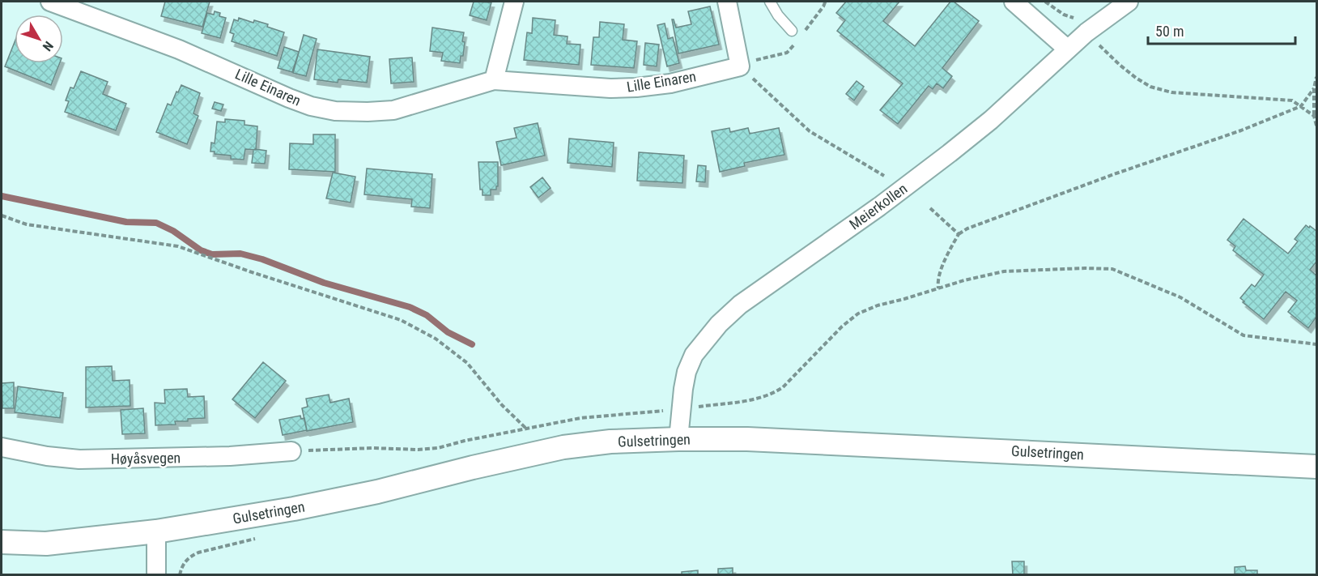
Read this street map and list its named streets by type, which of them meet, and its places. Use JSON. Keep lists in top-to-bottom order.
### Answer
{
  "streets": {
    "street": [
      "Lille Einaren",
      "Meierkollen",
      "Gulsetringen",
      "Høyåsvegen"
    ]
  },
  "crossings": [
    ["Meierkollen", "Gulsetringen"]
  ],
  "scale_bar": "50 m",
  "north": "bottom right"
}
